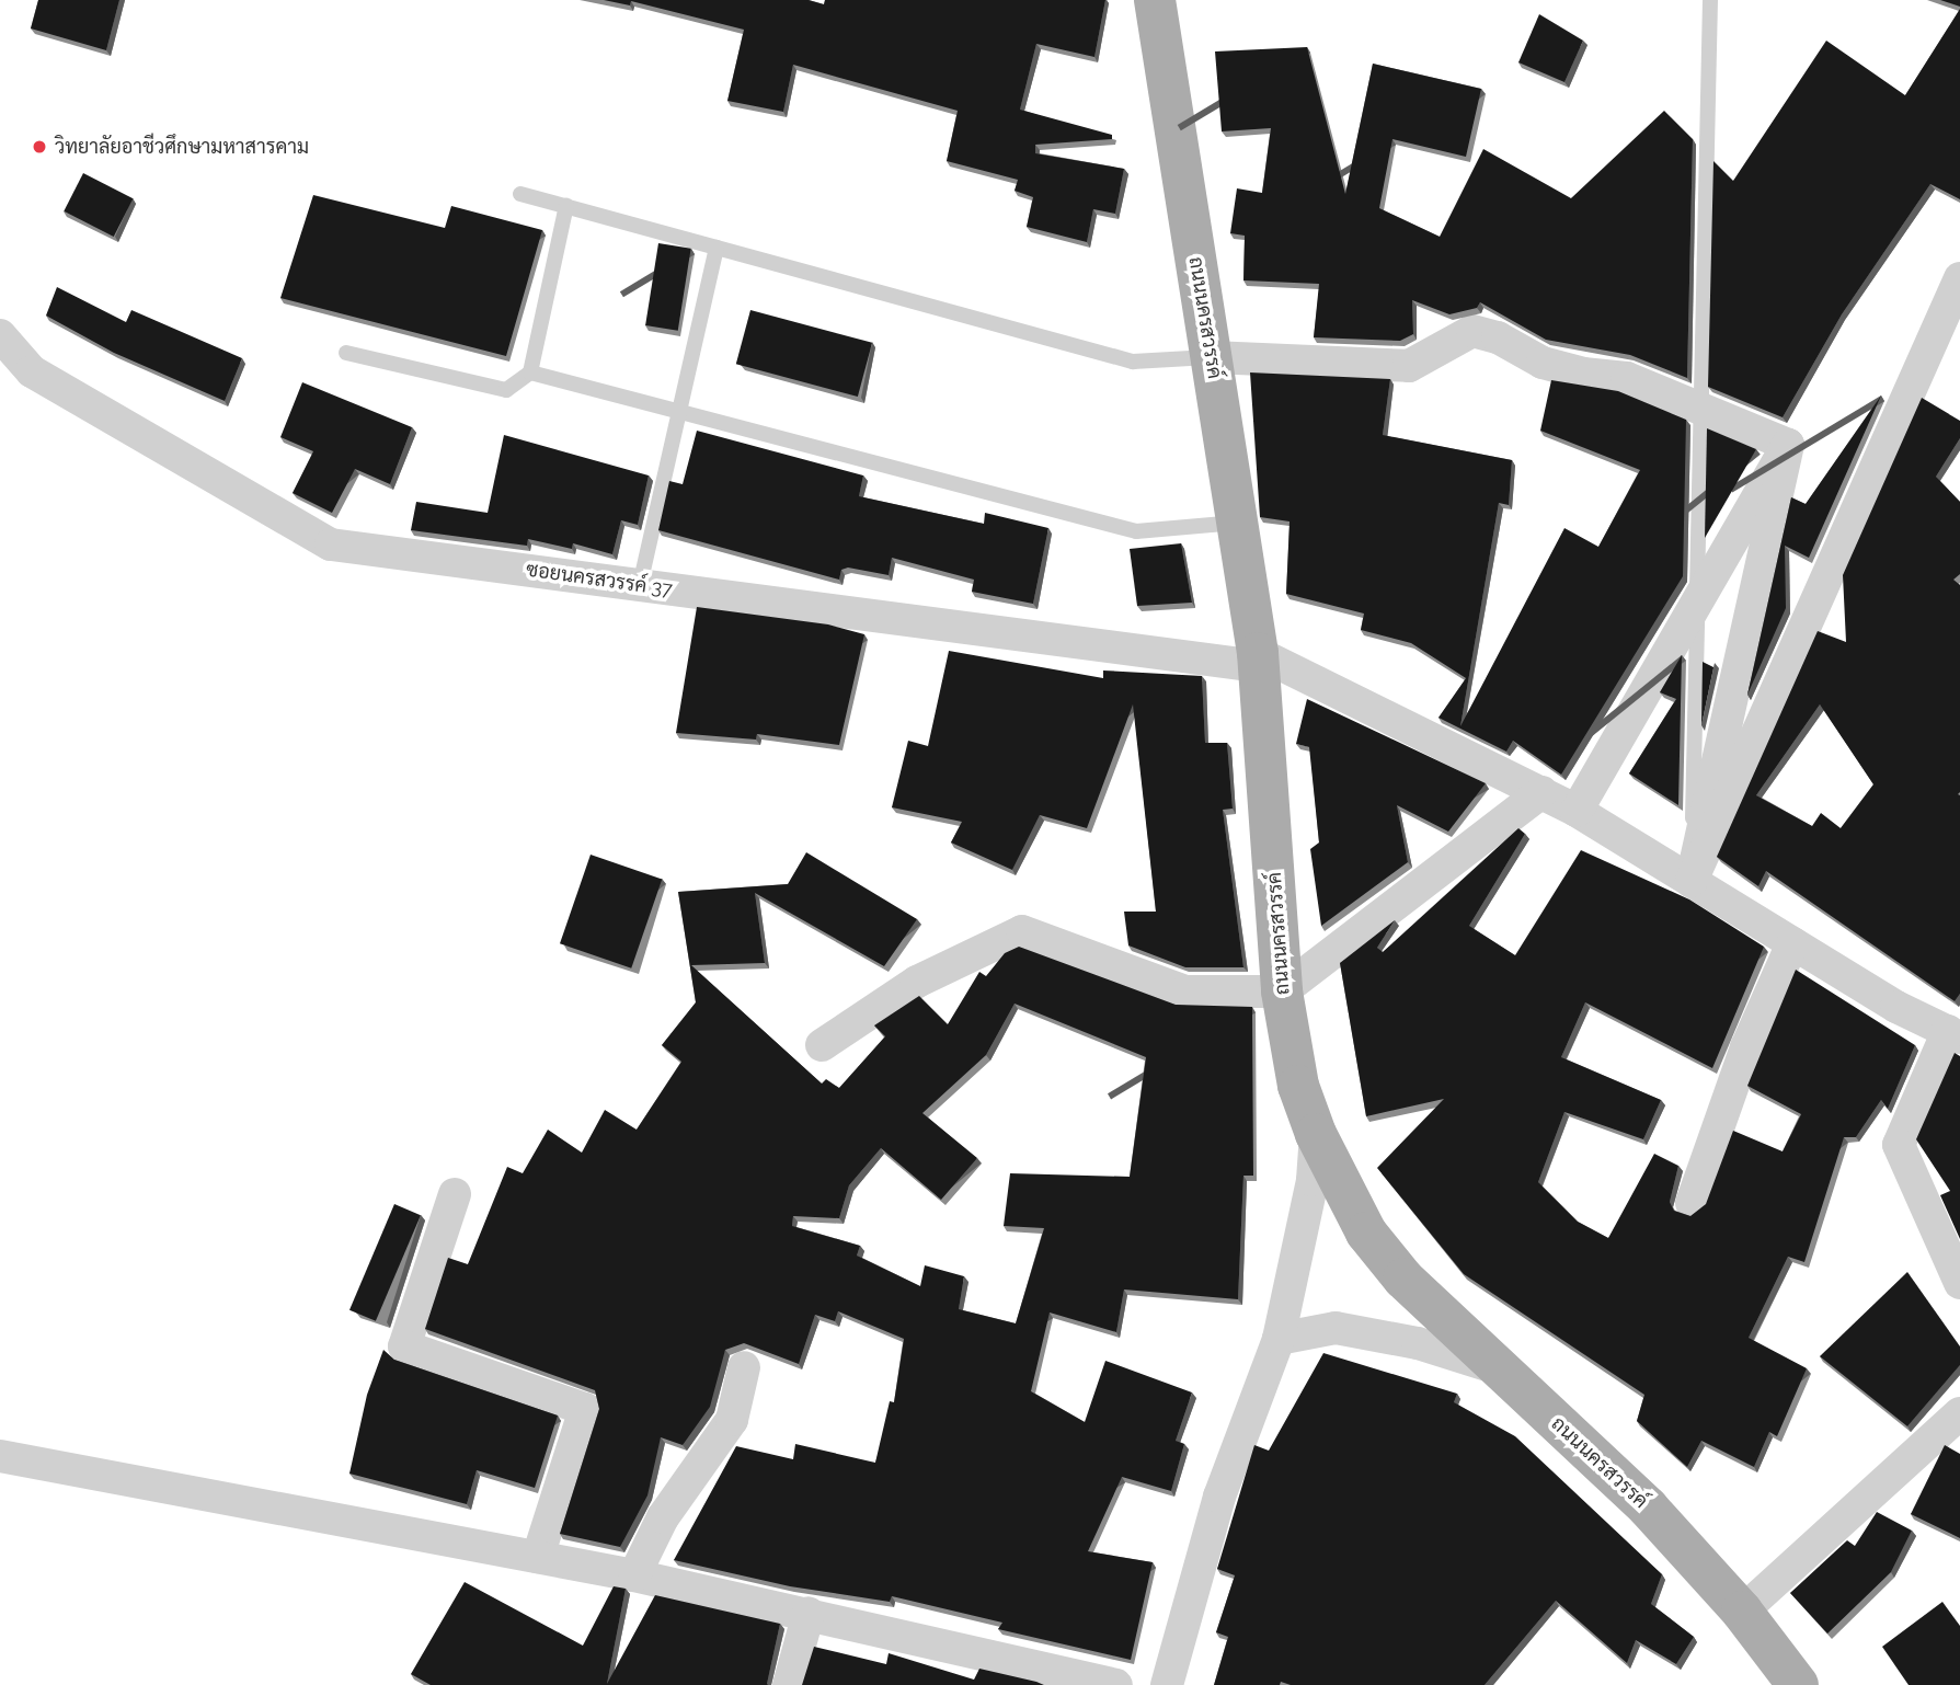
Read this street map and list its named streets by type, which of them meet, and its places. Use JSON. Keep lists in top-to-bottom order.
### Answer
{
  "streets": {
    "main road": ["ถนนนครสวรรค์"],
    "street": ["ซอยนครสวรรค์ 37"]
  },
  "crossings": [
    ["ถนนนครสวรรค์", "ซอยนครสวรรค์ 37"]
  ],
  "places": ["วิทยาลัยอาชีวศึกษามหาสารคาม"]
}
